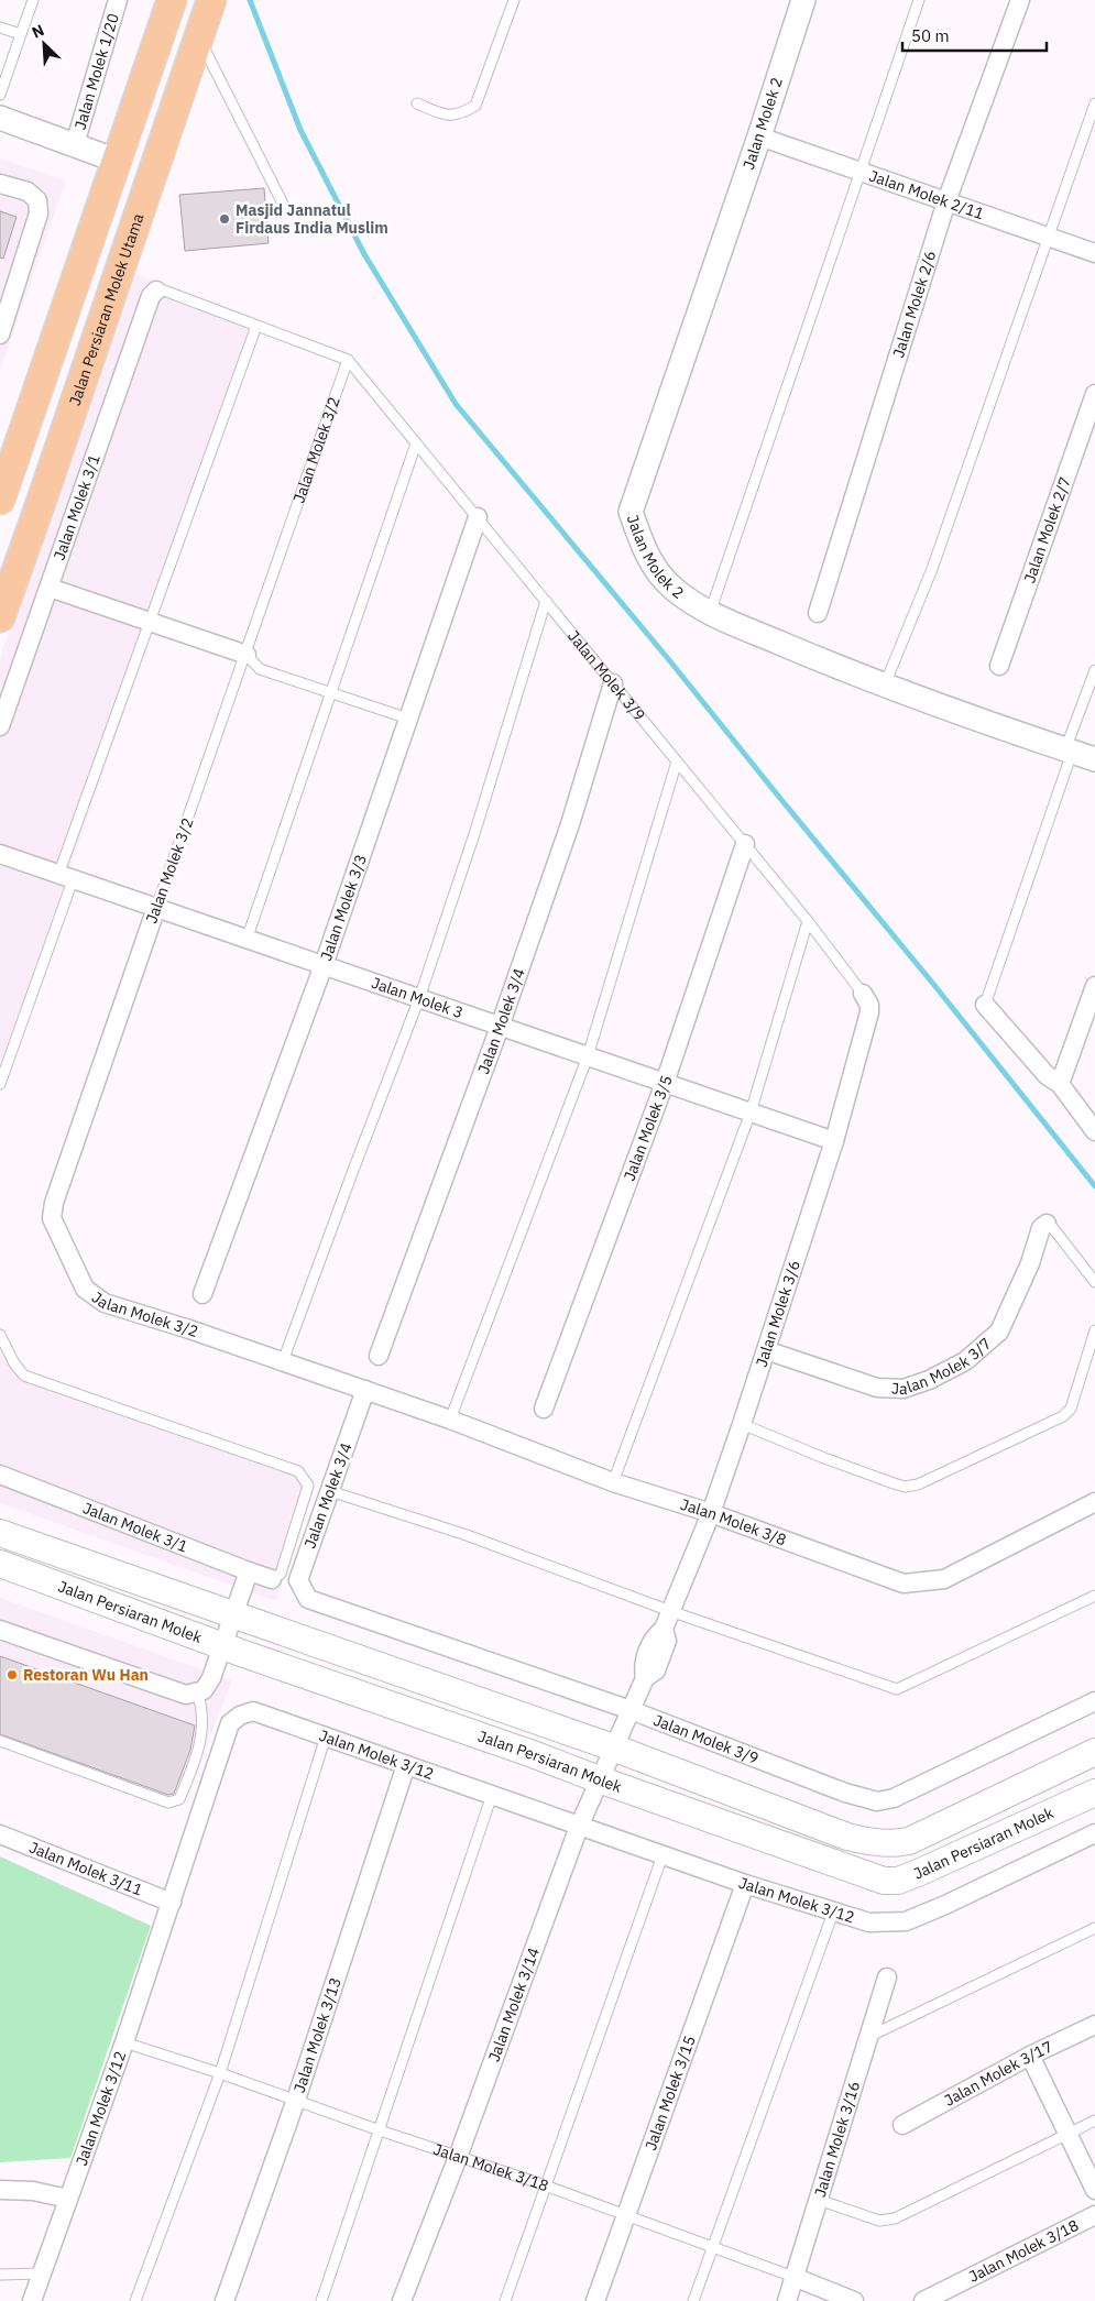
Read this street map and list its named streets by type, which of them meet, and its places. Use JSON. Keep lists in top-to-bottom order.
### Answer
{
  "streets": {
    "main road": ["Jalan Persiaran Molek Utama", "Jalan Persiaran Molek"],
    "street": [
      "Jalan Molek 1/20",
      "Jalan Molek 2",
      "Jalan Molek 2/11",
      "Jalan Molek 2/6",
      "Jalan Molek 3/2",
      "Jalan Molek 3/1",
      "Jalan Molek 2/7",
      "Jalan Molek 3/9",
      "Jalan Molek 3/3",
      "Jalan Molek 3",
      "Jalan Molek 3/4",
      "Jalan Molek 3/5",
      "Jalan Molek 3/6",
      "Jalan Molek 3/7",
      "Jalan Molek 3/8",
      "Jalan Molek 3/12",
      "Jalan Molek 3/11",
      "Jalan Molek 3/14",
      "Jalan Molek 3/13",
      "Jalan Molek 3/17",
      "Jalan Molek 3/15",
      "Jalan Molek 3/16",
      "Jalan Molek 3/18"
    ]
  },
  "crossings": [
    ["Jalan Molek 2", "Jalan Molek 2/11"],
    ["Jalan Molek 2/11", "Jalan Molek 2/6"],
    ["Jalan Molek 3/2", "Jalan Molek 3/9"],
    ["Jalan Molek 3/2", "Jalan Molek 3"],
    ["Jalan Molek 3/2", "Jalan Molek 3/4"],
    ["Jalan Molek 3/2", "Jalan Molek 3/8"],
    ["Jalan Molek 3/9", "Jalan Molek 3/3"],
    ["Jalan Molek 3/9", "Jalan Molek 3/4"],
    ["Jalan Molek 3/9", "Jalan Molek 3/5"],
    ["Jalan Molek 3/9", "Jalan Molek 3/6"],
    ["Jalan Molek 3/9", "Jalan Molek 3/14"],
    ["Jalan Molek 3/3", "Jalan Molek 3"],
    ["Jalan Molek 3", "Jalan Molek 3/4"],
    ["Jalan Molek 3", "Jalan Molek 3/5"],
    ["Jalan Molek 3", "Jalan Molek 3/6"],
    ["Jalan Molek 3/4", "Jalan Molek 3/8"],
    ["Jalan Molek 3/6", "Jalan Molek 3/7"],
    ["Jalan Molek 3/6", "Jalan Molek 3/8"],
    ["Jalan Molek 3/6", "Jalan Molek 3/14"],
    ["Jalan Persiaran Molek", "Jalan Molek 3/14"],
    ["Jalan Molek 3/12", "Jalan Molek 3/11"],
    ["Jalan Molek 3/12", "Jalan Molek 3/14"],
    ["Jalan Molek 3/12", "Jalan Molek 3/13"],
    ["Jalan Molek 3/12", "Jalan Molek 3/15"],
    ["Jalan Molek 3/12", "Jalan Molek 3/18"],
    ["Jalan Molek 3/14", "Jalan Molek 3/18"],
    ["Jalan Molek 3/13", "Jalan Molek 3/18"],
    ["Jalan Molek 3/15", "Jalan Molek 3/18"],
    ["Jalan Molek 3/16", "Jalan Molek 3/18"]
  ],
  "places": ["Masjid Jannatul Firdaus India Muslim", "Restoran Wu Han"],
  "scale_bar": "50 m",
  "north": "top left"
}
